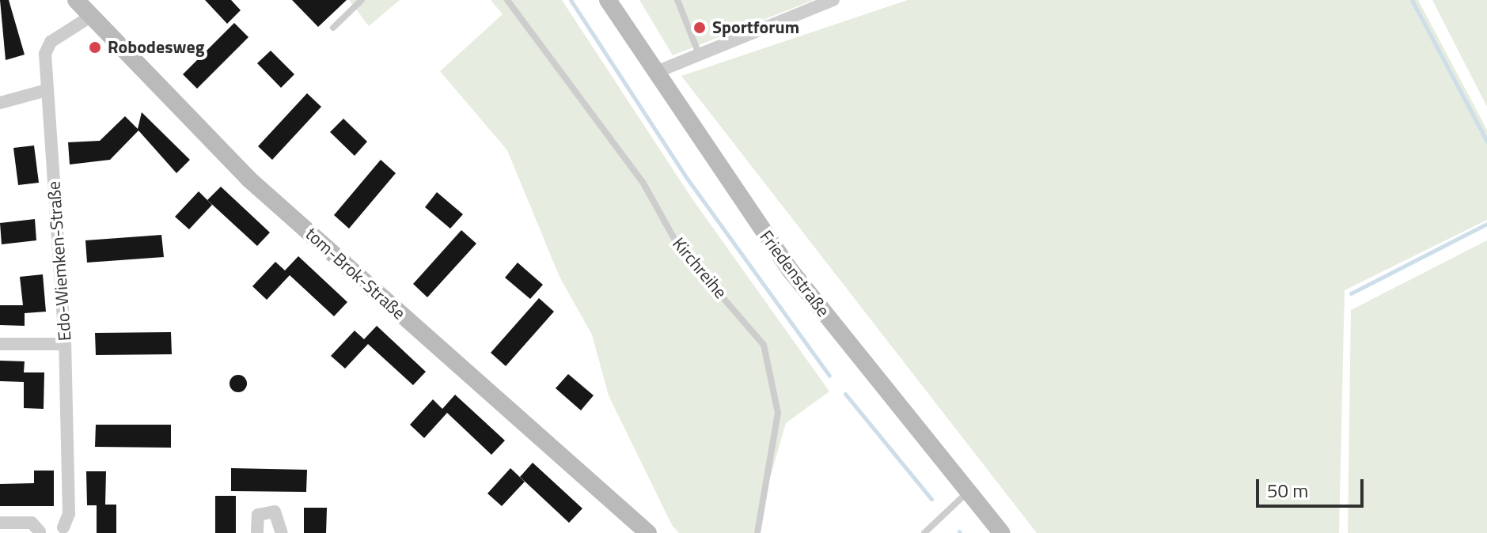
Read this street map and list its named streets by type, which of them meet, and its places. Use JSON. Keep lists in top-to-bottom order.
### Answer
{
  "streets": {
    "street": ["Edo-Wiemken-Straße", "tom-Brok-Straße", "Friedenstraße"],
    "lane": ["Kirchreihe"]
  },
  "crossings": [
    ["Edo-Wiemken-Straße", "tom-Brok-Straße"]
  ],
  "places": ["Sportforum", "Robodesweg"],
  "scale_bar": "50 m"
}
